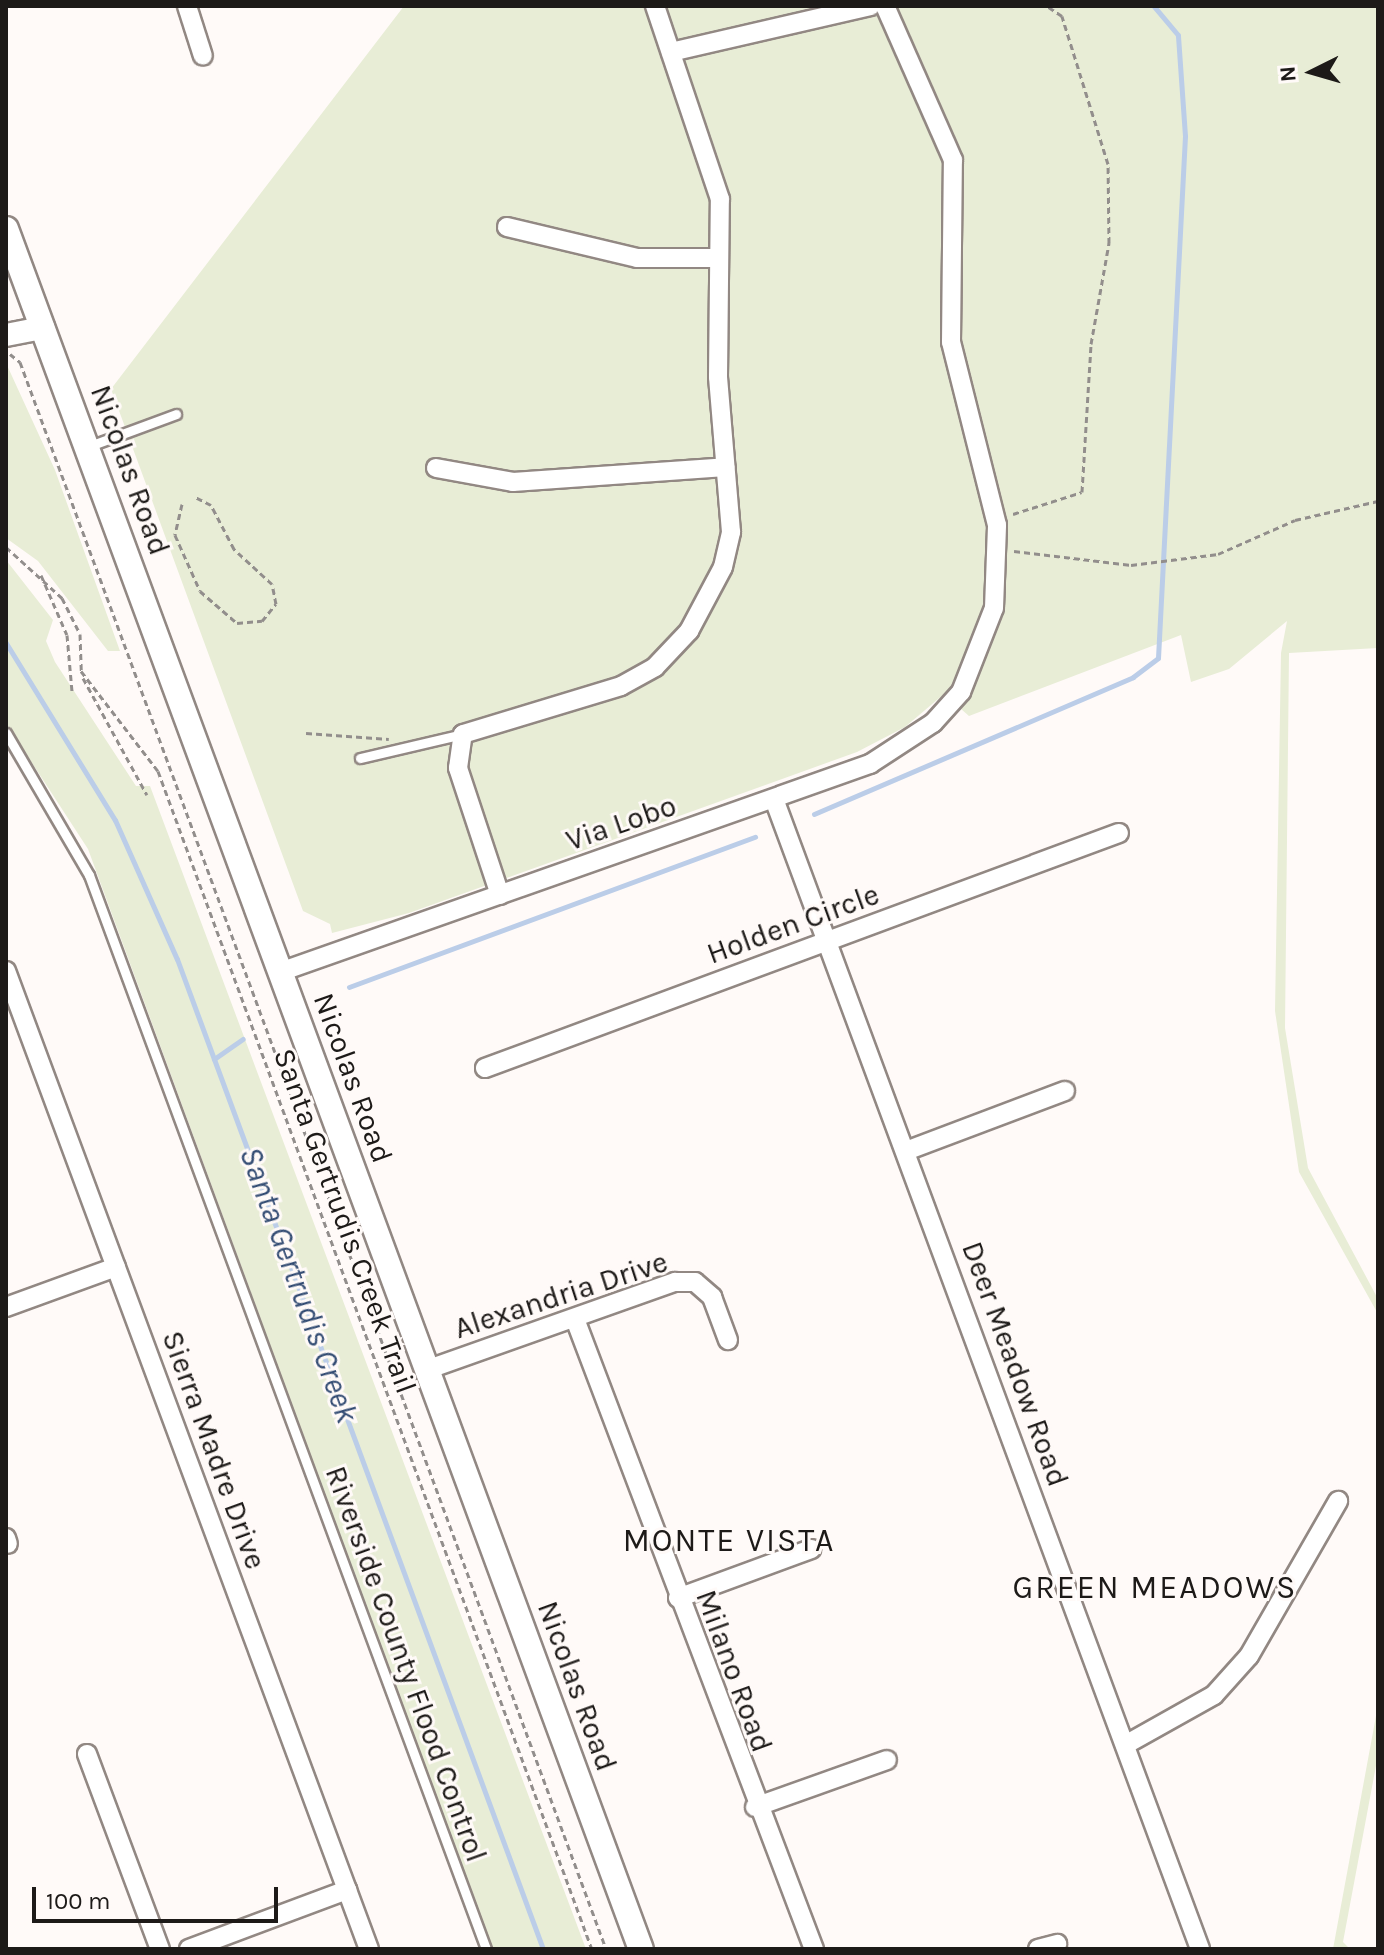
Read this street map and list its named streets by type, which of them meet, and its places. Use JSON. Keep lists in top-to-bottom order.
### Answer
{
  "streets": {
    "main road": ["Nicolas Road"],
    "street": [
      "Via Lobo",
      "Holden Circle",
      "Alexandria Drive",
      "Deer Meadow Road",
      "Sierra Madre Drive",
      "Milano Road"
    ],
    "lane": ["Riverside County Flood Control"],
    "path": ["Santa Gertrudis Creek Trail"]
  },
  "crossings": [
    ["Nicolas Road", "Via Lobo"],
    ["Nicolas Road", "Alexandria Drive"],
    ["Via Lobo", "Deer Meadow Road"],
    ["Holden Circle", "Deer Meadow Road"],
    ["Alexandria Drive", "Milano Road"]
  ],
  "districts": ["MONTE VISTA", "GREEN MEADOWS"],
  "water": ["Santa Gertrudis Creek"],
  "scale_bar": "100 m",
  "north": "left"
}
